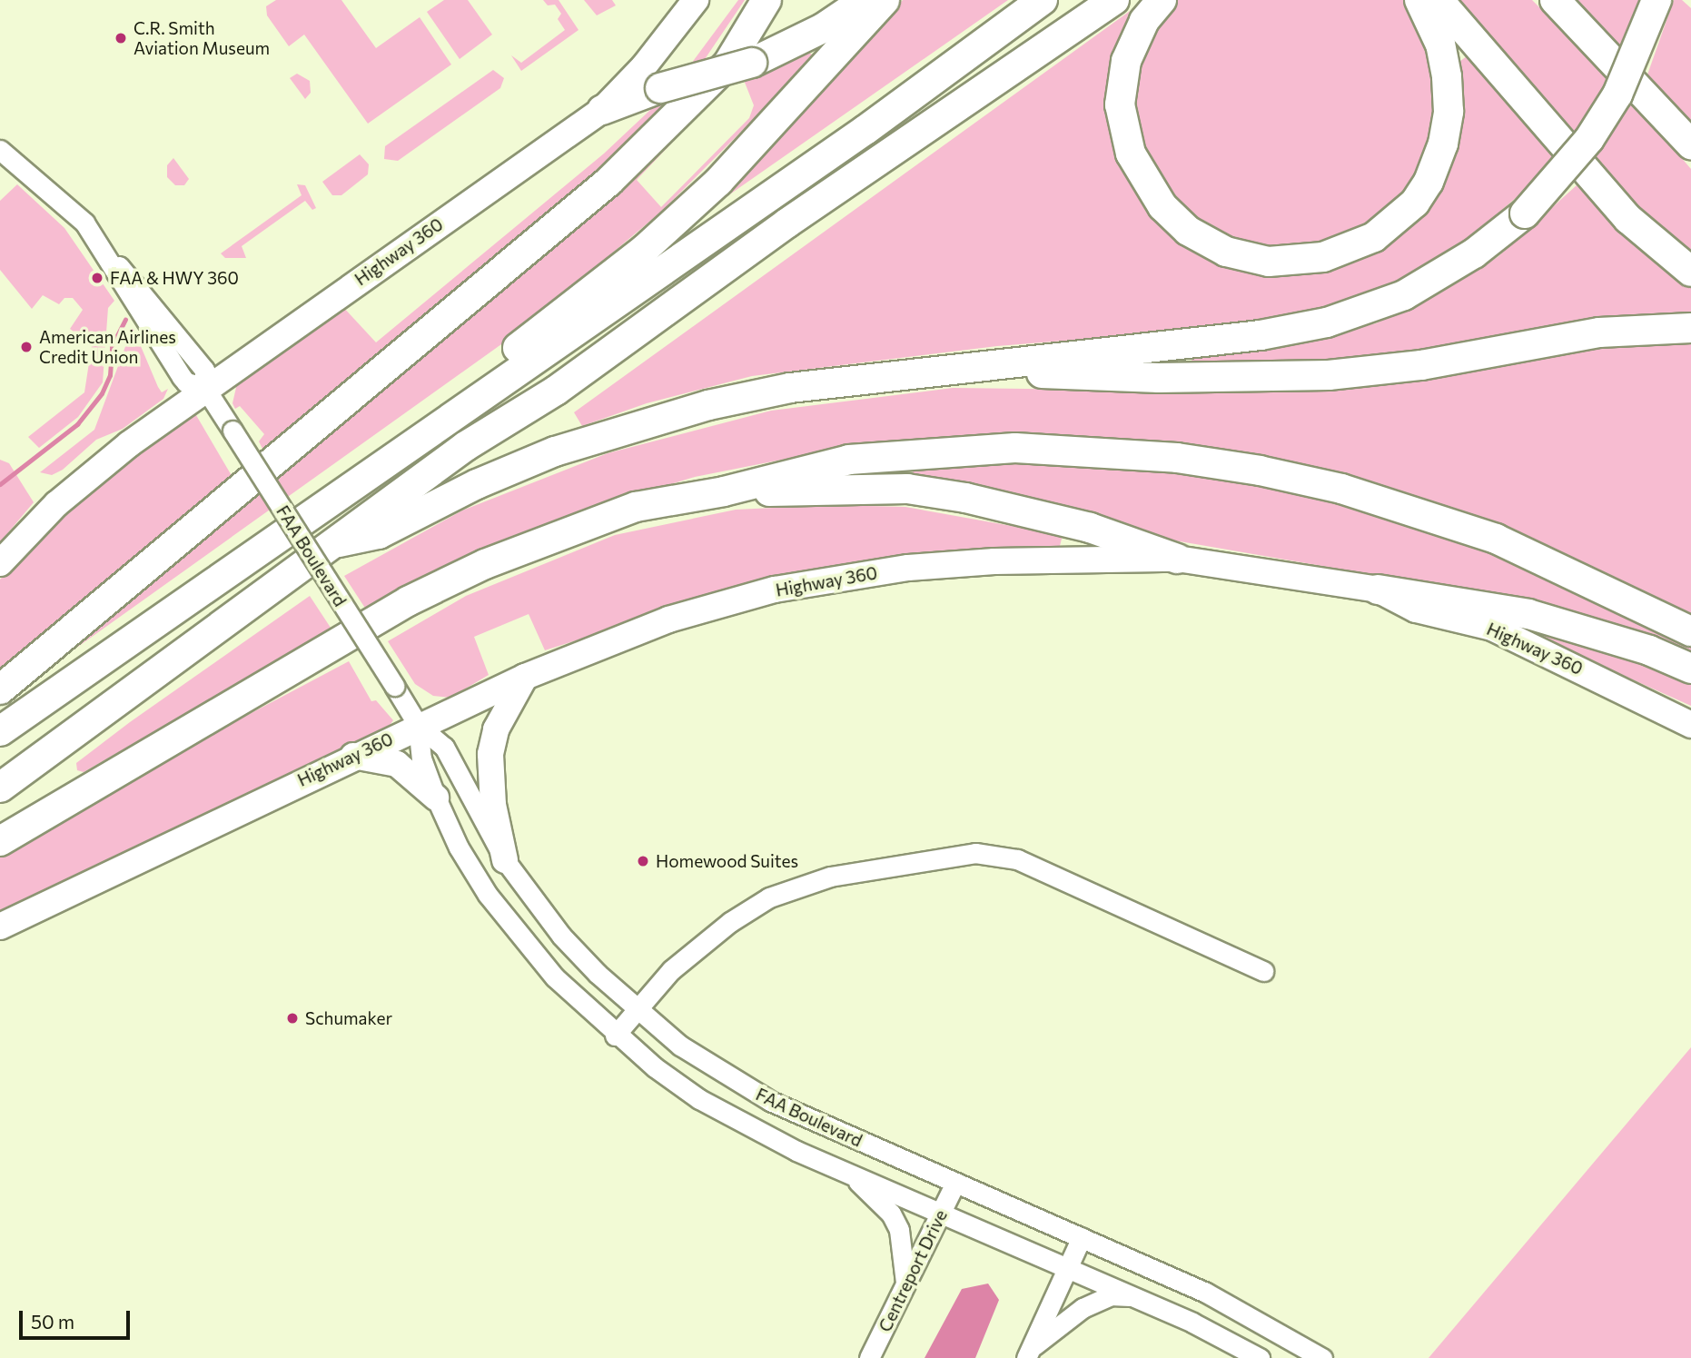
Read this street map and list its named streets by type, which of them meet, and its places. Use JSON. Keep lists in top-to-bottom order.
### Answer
{
  "streets": {
    "main road": ["Highway 360"],
    "street": ["FAA Boulevard", "Centreport Drive"]
  },
  "crossings": [
    ["Highway 360", "FAA Boulevard"],
    ["FAA Boulevard", "Centreport Drive"]
  ],
  "places": [
    "C.R. Smith Aviation Museum",
    "FAA & HWY 360",
    "American Airlines Credit Union",
    "Homewood Suites",
    "Schumaker"
  ],
  "scale_bar": "50 m"
}
